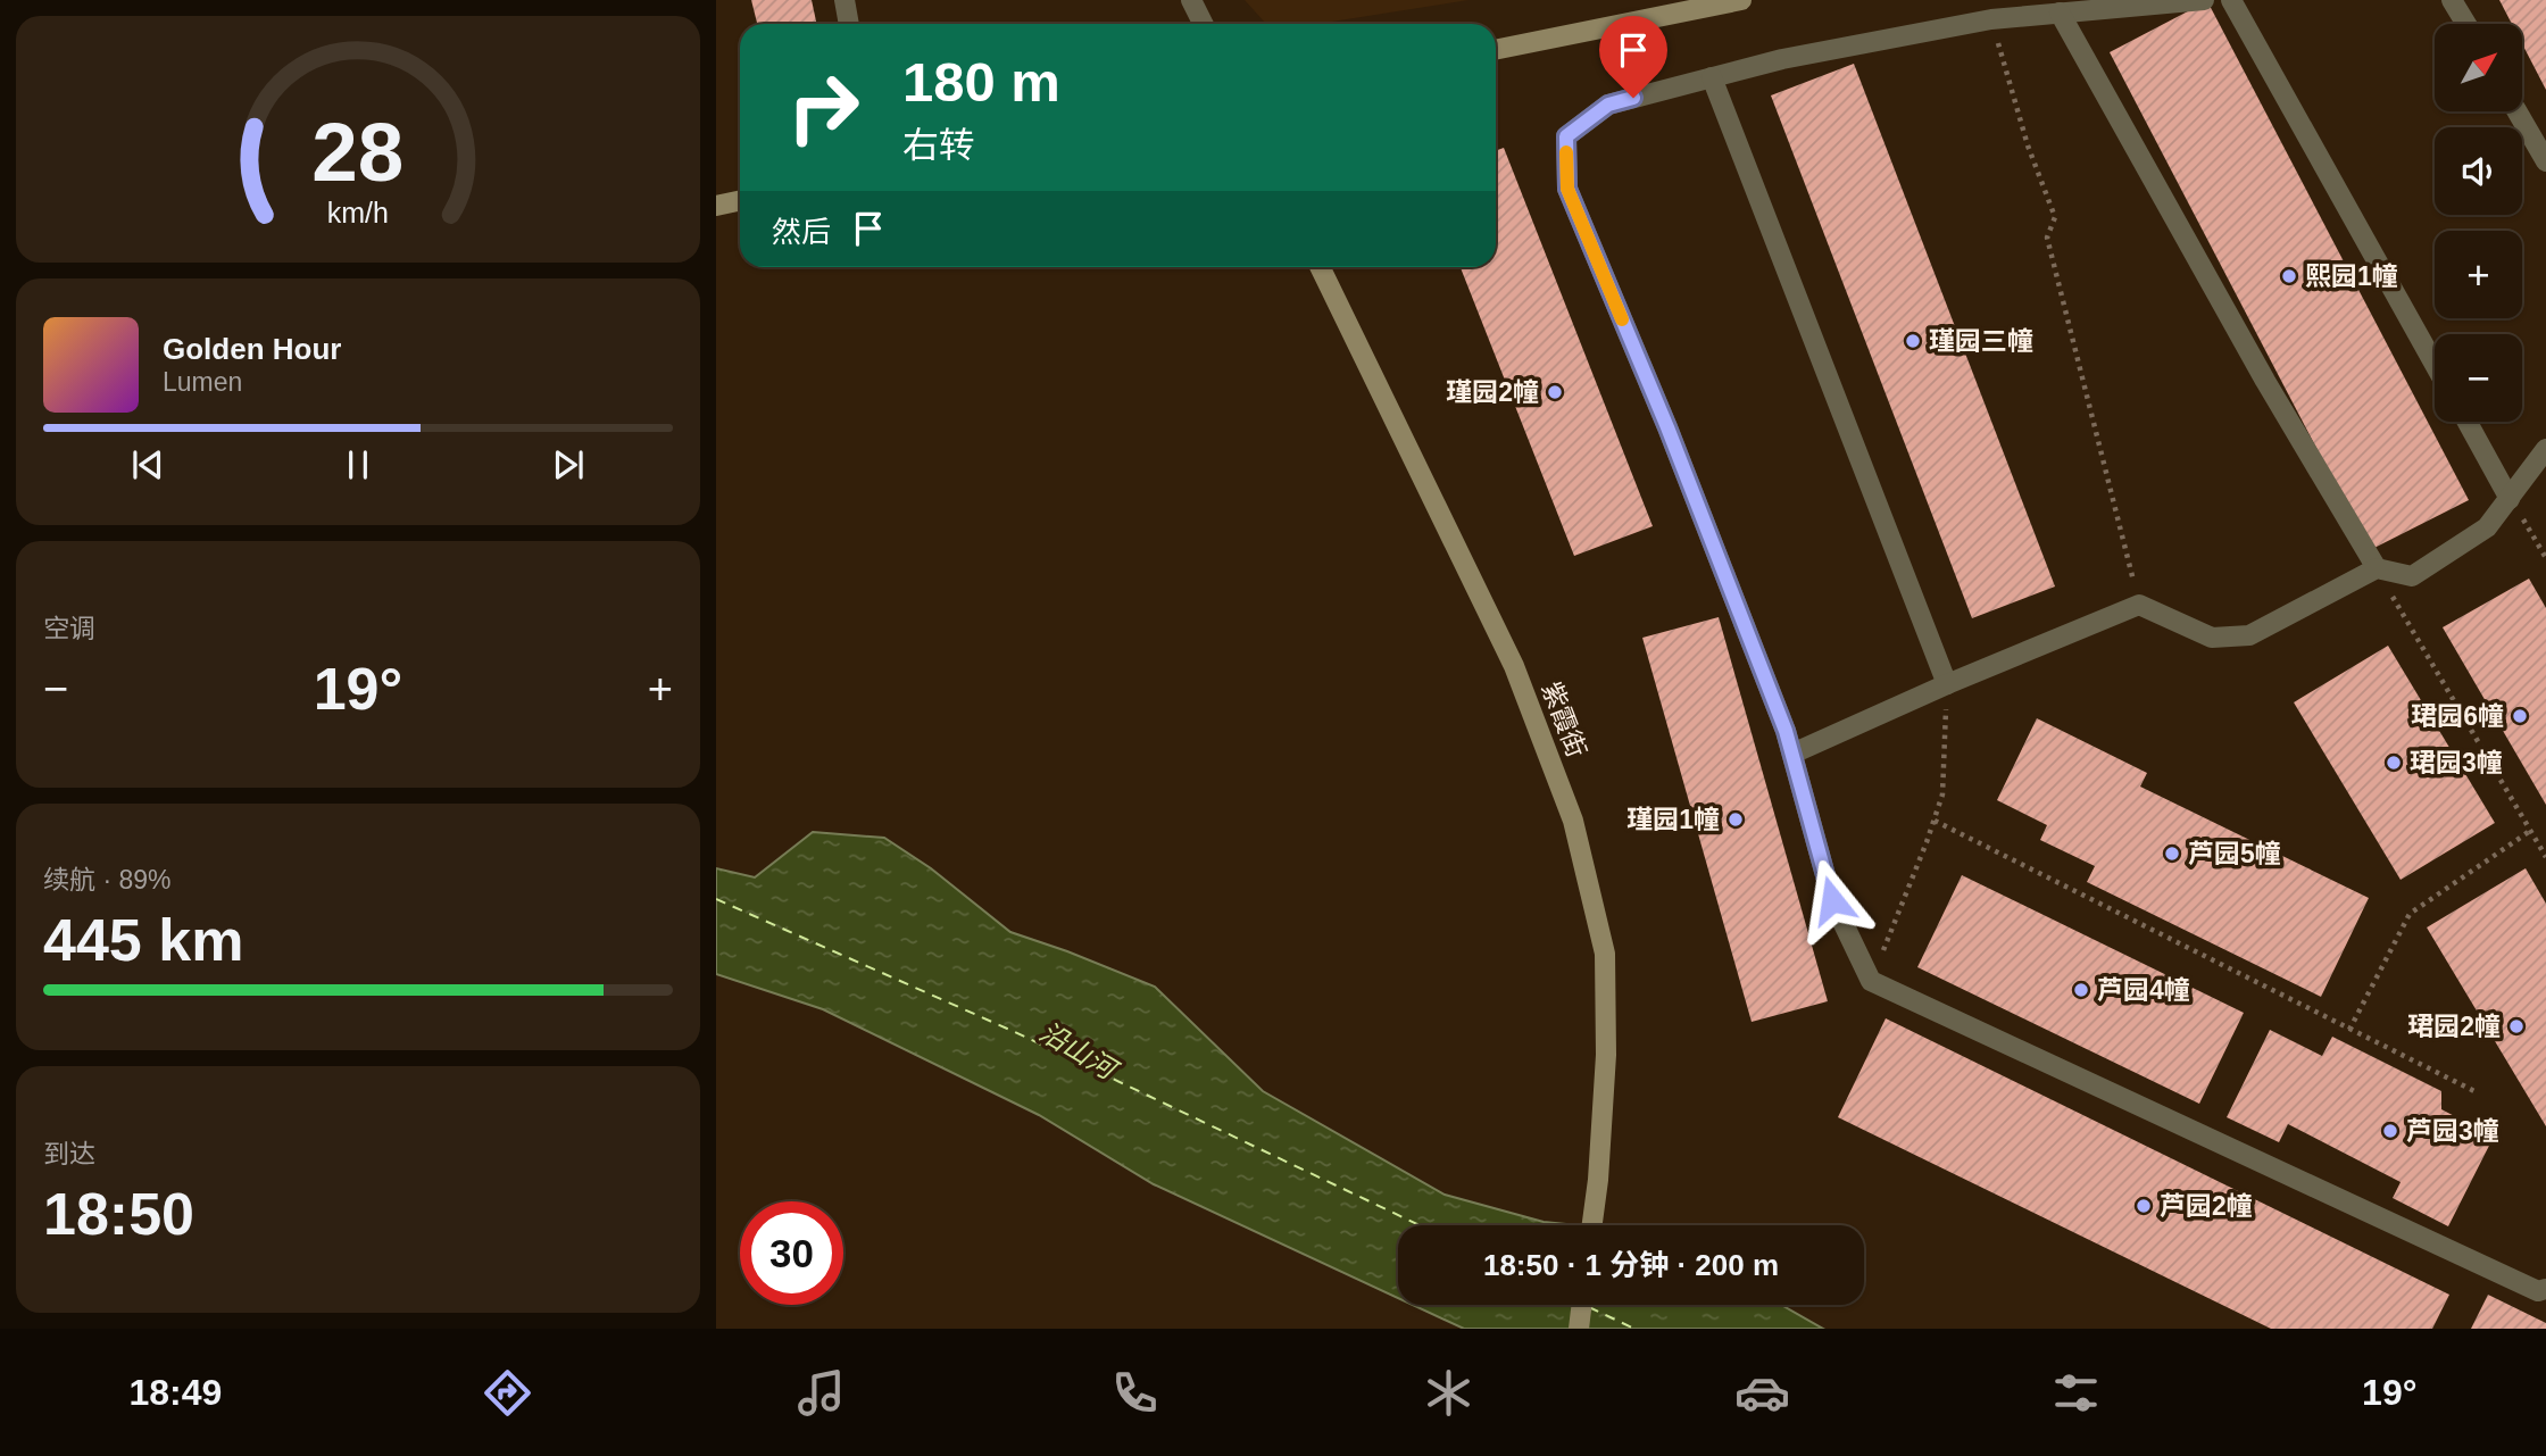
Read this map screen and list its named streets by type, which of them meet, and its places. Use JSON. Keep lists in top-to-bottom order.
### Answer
{
  "streets": {
    "street": ["紫霞街"]
  },
  "water": ["沿山河"],
  "places": [
    "熙园1幢",
    "瑾园三幢",
    "瑾园2幢",
    "珺园6幢",
    "珺园3幢",
    "瑾园1幢",
    "芦园5幢",
    "芦园4幢",
    "珺园2幢",
    "芦园3幢",
    "芦园2幢"
  ],
  "north": "top right",
  "page": {
    "map_buttons": ["+", "−"],
    "turn": ["180 m", "右转"],
    "then": "然后",
    "song": ["Golden Hour", "Lumen"],
    "tile": [
      "空调",
      ["续航 · 89%", "445 km"],
      ["到达", "18:50"]
    ],
    "heat": ["−", "19°", "+"],
    "limit": "30",
    "trip": "18:50 · 1 分钟 · 200 m",
    "tabs": ["18:49", "19°"],
    "gauge": ["28", "km/h"]
  }
}
